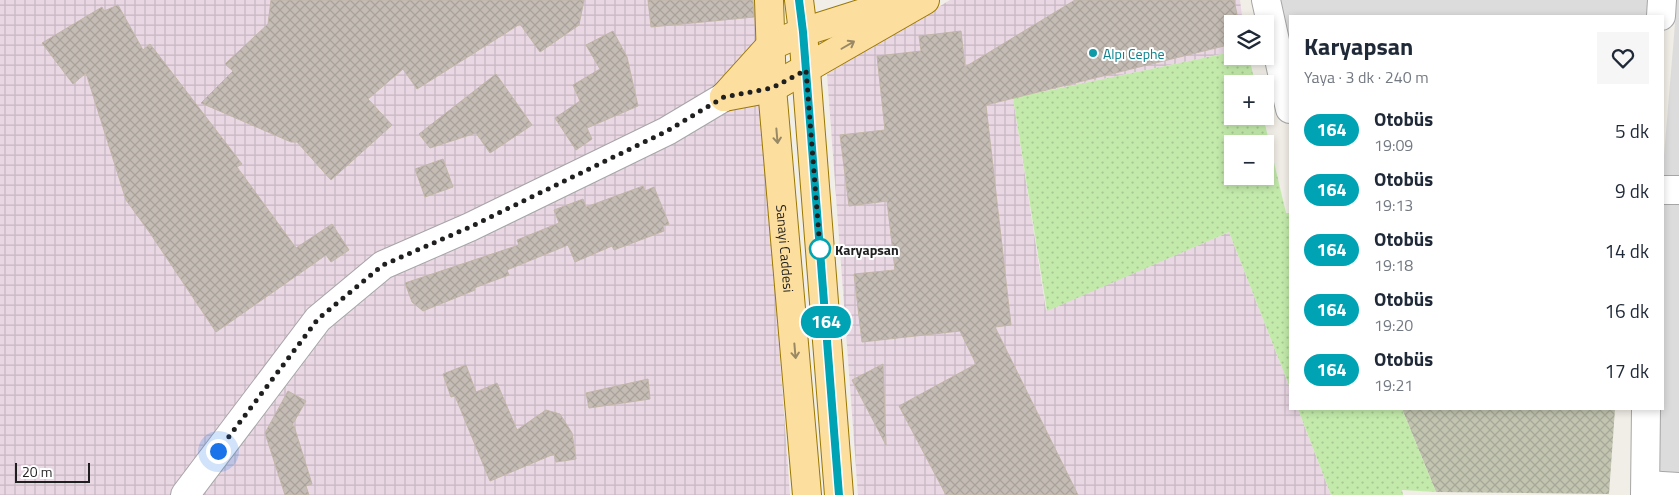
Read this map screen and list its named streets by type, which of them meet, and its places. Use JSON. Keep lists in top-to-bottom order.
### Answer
{
  "streets": {
    "main road": ["Sanayi Caddesi"]
  },
  "places": ["Alpı Cephe", "Karyapsan"],
  "lines": ["bus line 164"],
  "scale_bar": "20 m",
  "page": {
    "on_map": "164",
    "map_buttons": ["+", "−"],
    "heading": ["Karyapsan", "Yaya · 3 dk · 240 m"],
    "list": [
      {
        "mark": "164",
        "name": "Otobüs",
        "note": "19:09",
        "value": "5 dk"
      },
      {
        "mark": "164",
        "name": "Otobüs",
        "note": "19:13",
        "value": "9 dk"
      },
      {
        "mark": "164",
        "name": "Otobüs",
        "note": "19:18",
        "value": "14 dk"
      },
      {
        "mark": "164",
        "name": "Otobüs",
        "note": "19:20",
        "value": "16 dk"
      },
      {
        "mark": "164",
        "name": "Otobüs",
        "note": "19:21",
        "value": "17 dk"
      }
    ],
    "scale": "20 m"
  }
}
